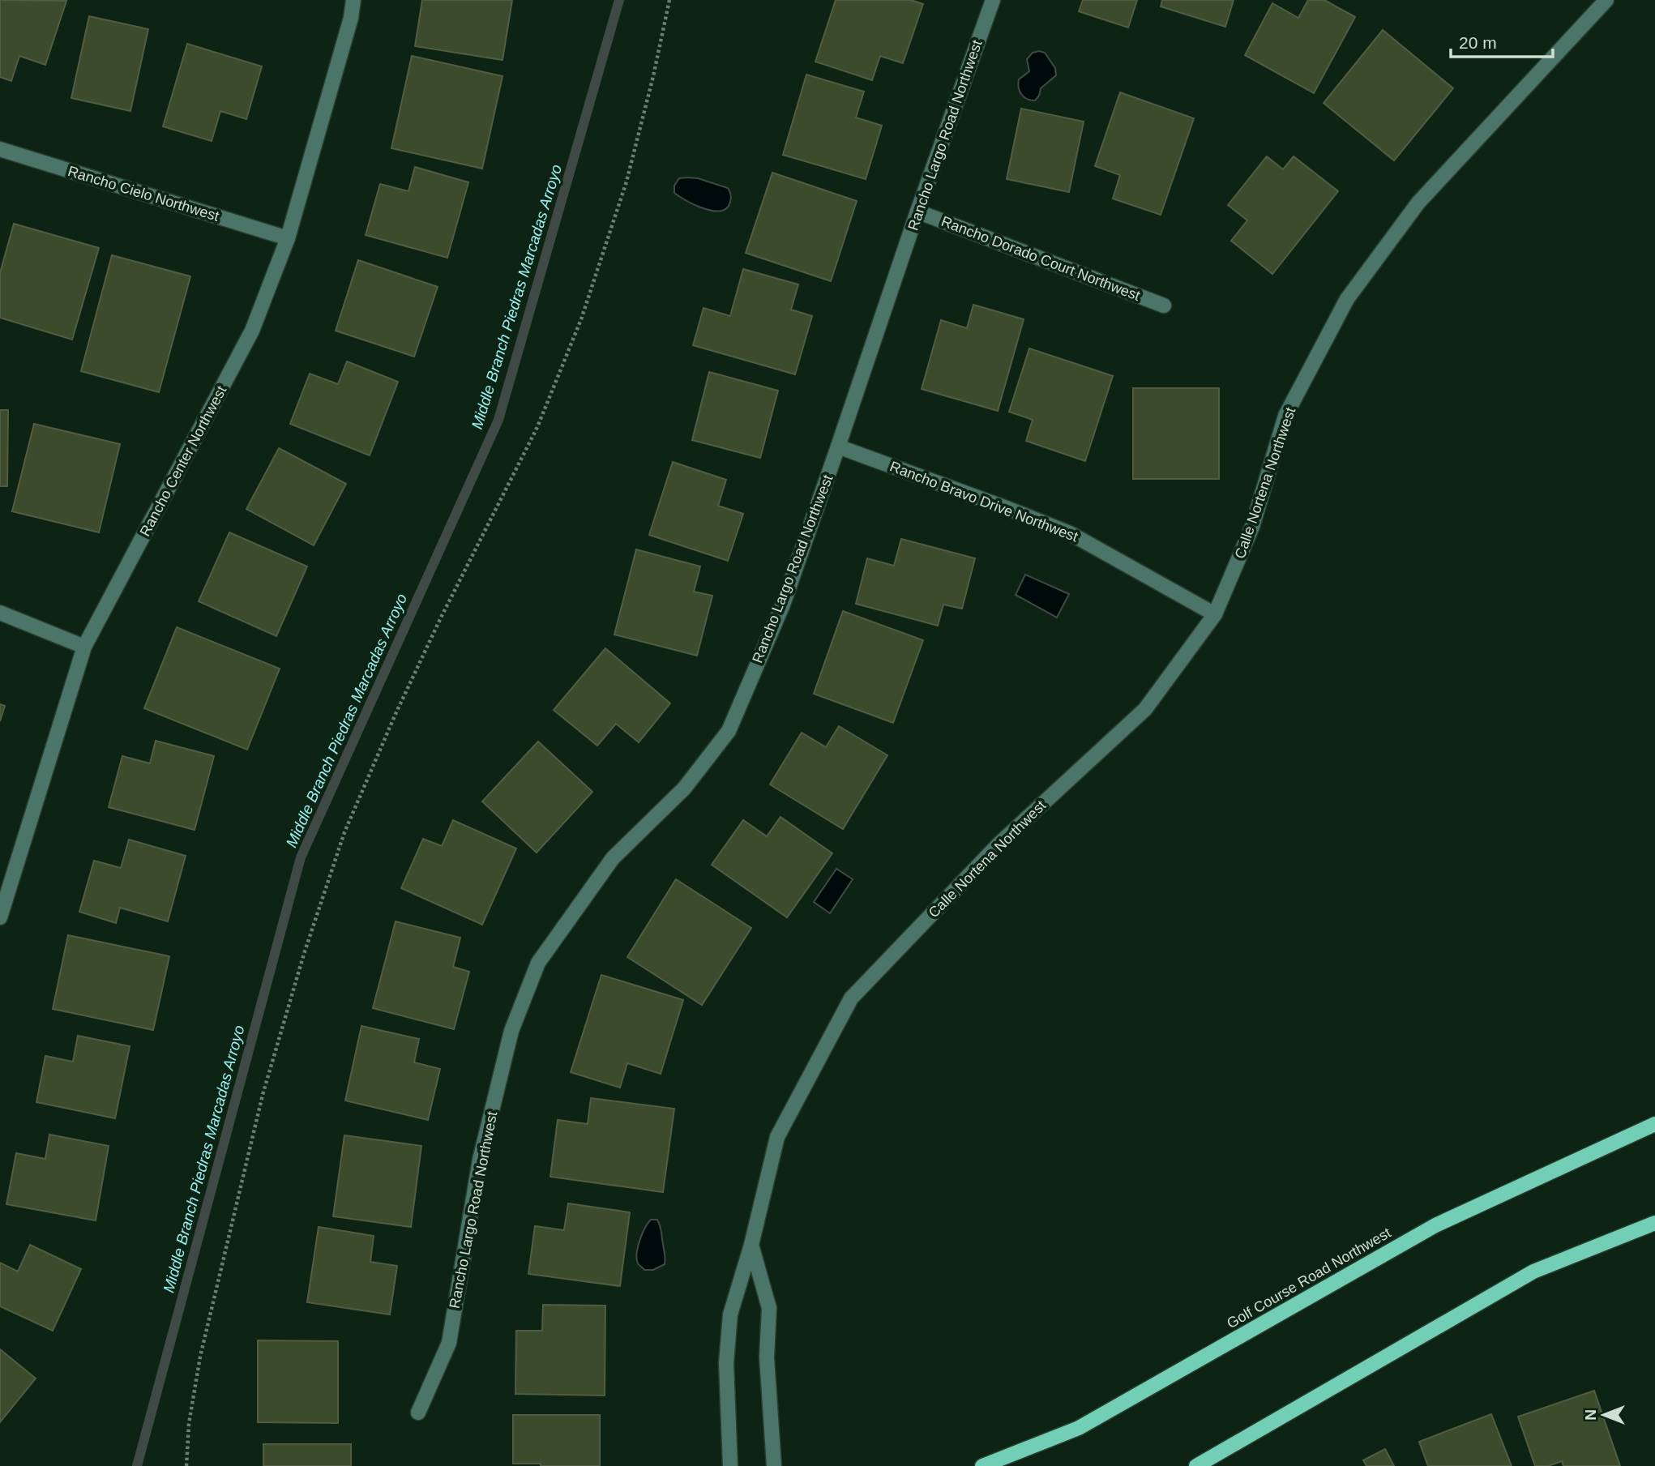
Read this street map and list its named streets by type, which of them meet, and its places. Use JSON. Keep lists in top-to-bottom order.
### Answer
{
  "streets": {
    "main road": ["Golf Course Road Northwest"],
    "street": [
      "Rancho Largo Road Northwest",
      "Rancho Cielo Northwest",
      "Rancho Dorado Court Northwest",
      "Rancho Center Northwest",
      "Calle Nortena Northwest",
      "Rancho Bravo Drive Northwest"
    ]
  },
  "crossings": [
    ["Rancho Largo Road Northwest", "Rancho Dorado Court Northwest"],
    ["Rancho Largo Road Northwest", "Rancho Bravo Drive Northwest"],
    ["Rancho Cielo Northwest", "Rancho Center Northwest"],
    ["Calle Nortena Northwest", "Rancho Bravo Drive Northwest"]
  ],
  "water": ["Middle Branch Piedras Marcadas Arroyo"],
  "scale_bar": "20 m",
  "north": "left"
}
